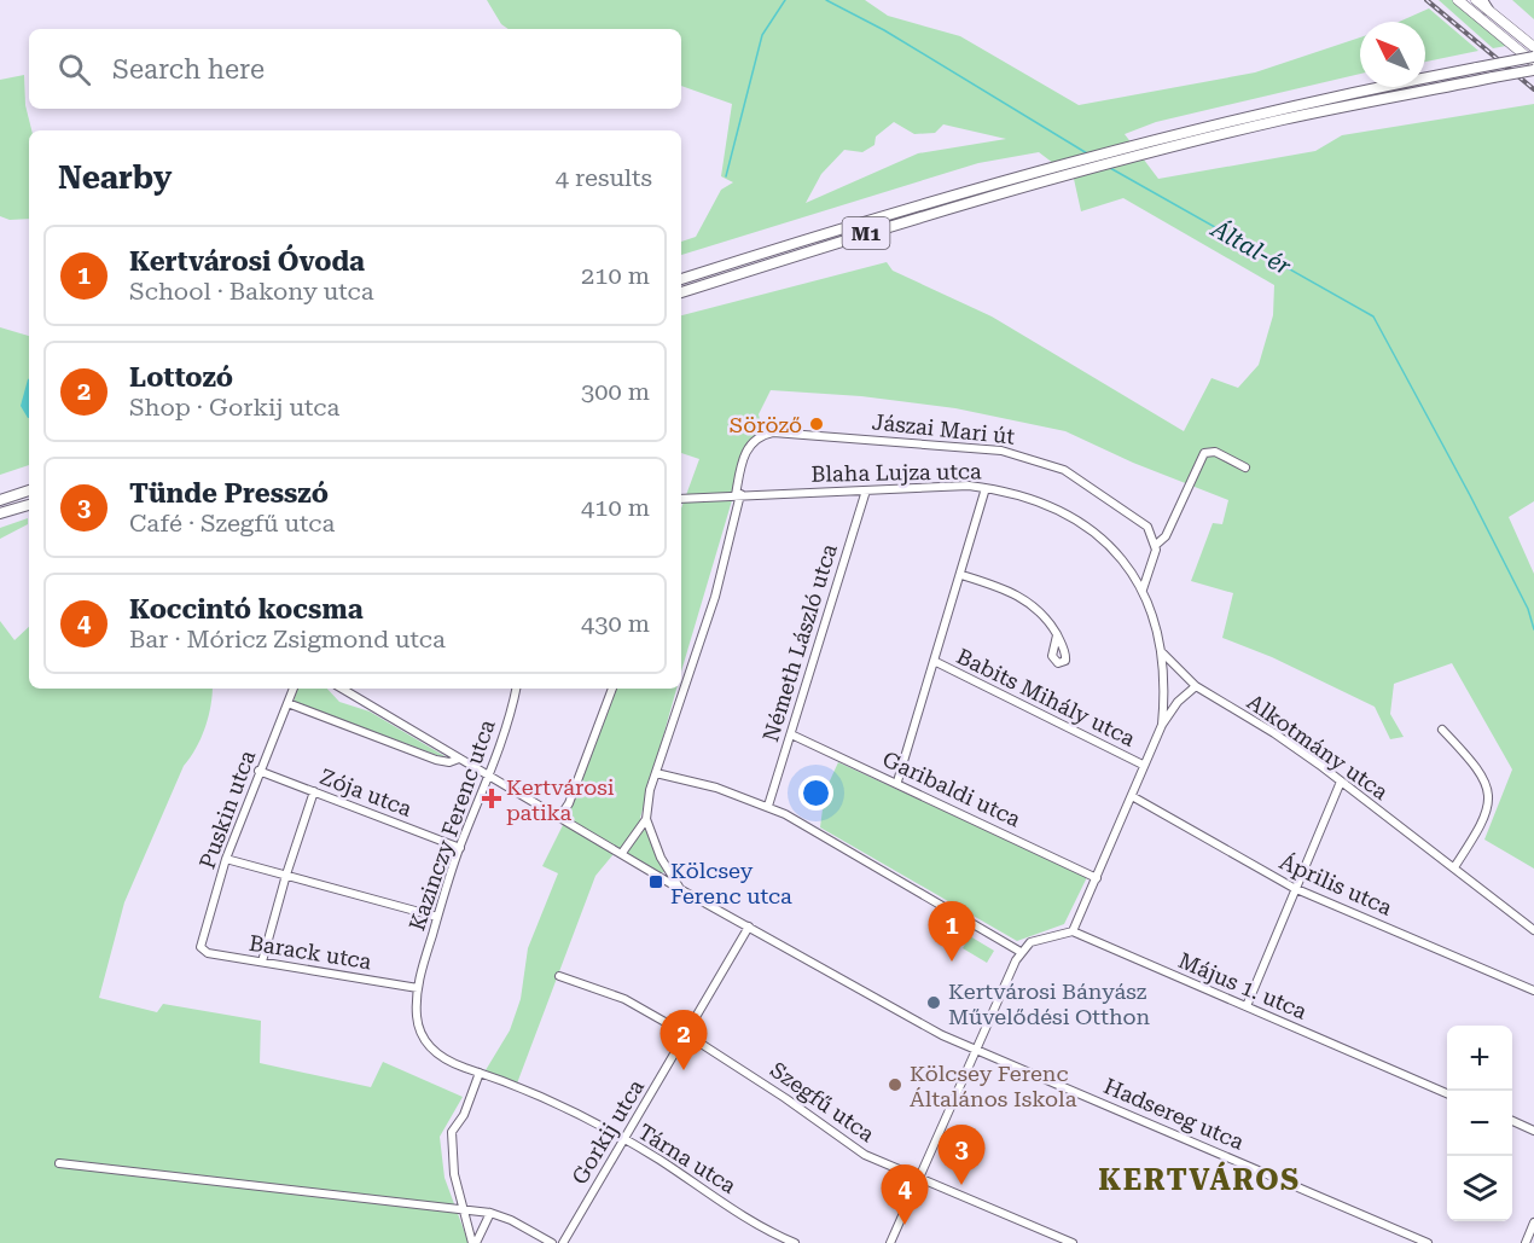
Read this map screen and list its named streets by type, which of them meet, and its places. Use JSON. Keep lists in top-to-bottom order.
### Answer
{
  "streets": {
    "highway": ["M1"],
    "street": [
      "Jászai Mari út",
      "Blaha Lujza utca",
      "Németh László utca",
      "Babits Mihály utca",
      "Alkotmány utca",
      "Garibaldi utca",
      "Zója utca",
      "Puskin utca",
      "Kazinczy Ferenc utca",
      "Április utca",
      "Barack utca",
      "Május 1. utca",
      "Szegfű utca",
      "Hadsereg utca",
      "Gorkij utca",
      "Tárna utca"
    ]
  },
  "crossings": [
    ["Jászai Mari út", "Blaha Lujza utca"],
    ["Jászai Mari út", "Hadsereg utca"],
    ["Blaha Lujza utca", "Németh László utca"],
    ["Blaha Lujza utca", "Babits Mihály utca"],
    ["Blaha Lujza utca", "Alkotmány utca"],
    ["Blaha Lujza utca", "Garibaldi utca"],
    ["Blaha Lujza utca", "Április utca"],
    ["Blaha Lujza utca", "Május 1. utca"],
    ["Németh László utca", "Garibaldi utca"],
    ["Zója utca", "Puskin utca"],
    ["Zója utca", "Kazinczy Ferenc utca"],
    ["Puskin utca", "Barack utca"],
    ["Puskin utca", "Hadsereg utca"],
    ["Kazinczy Ferenc utca", "Barack utca"],
    ["Kazinczy Ferenc utca", "Hadsereg utca"],
    ["Kazinczy Ferenc utca", "Tárna utca"],
    ["Szegfű utca", "Gorkij utca"],
    ["Hadsereg utca", "Gorkij utca"],
    ["Gorkij utca", "Tárna utca"]
  ],
  "districts": ["KERTVÁROS"],
  "water": ["Által-ér"],
  "places": {
    "other": ["Söröző", "Kertvárosi Bányász Művelődési Otthon", "Kölcsey Ferenc Általános Iskola"],
    "health": ["Kertvárosi patika"],
    "transit": ["Kölcsey Ferenc utca"]
  },
  "north": "top left",
  "page": {
    "search": "Search here",
    "heading": ["Nearby", "4 results"],
    "list": [
      {
        "mark": "1",
        "name": "Kertvárosi Óvoda",
        "note": "School · Bakony utca",
        "value": "210 m"
      },
      {
        "mark": "2",
        "name": "Lottozó",
        "note": "Shop · Gorkij utca",
        "value": "300 m"
      },
      {
        "mark": "3",
        "name": "Tünde Presszó",
        "note": "Café · Szegfű utca",
        "value": "410 m"
      },
      {
        "mark": "4",
        "name": "Koccintó kocsma",
        "note": "Bar · Móricz Zsigmond utca",
        "value": "430 m"
      }
    ],
    "pins": [
      "1",
      "2",
      "3",
      "4"
    ],
    "map_buttons": ["+", "−"]
  }
}
